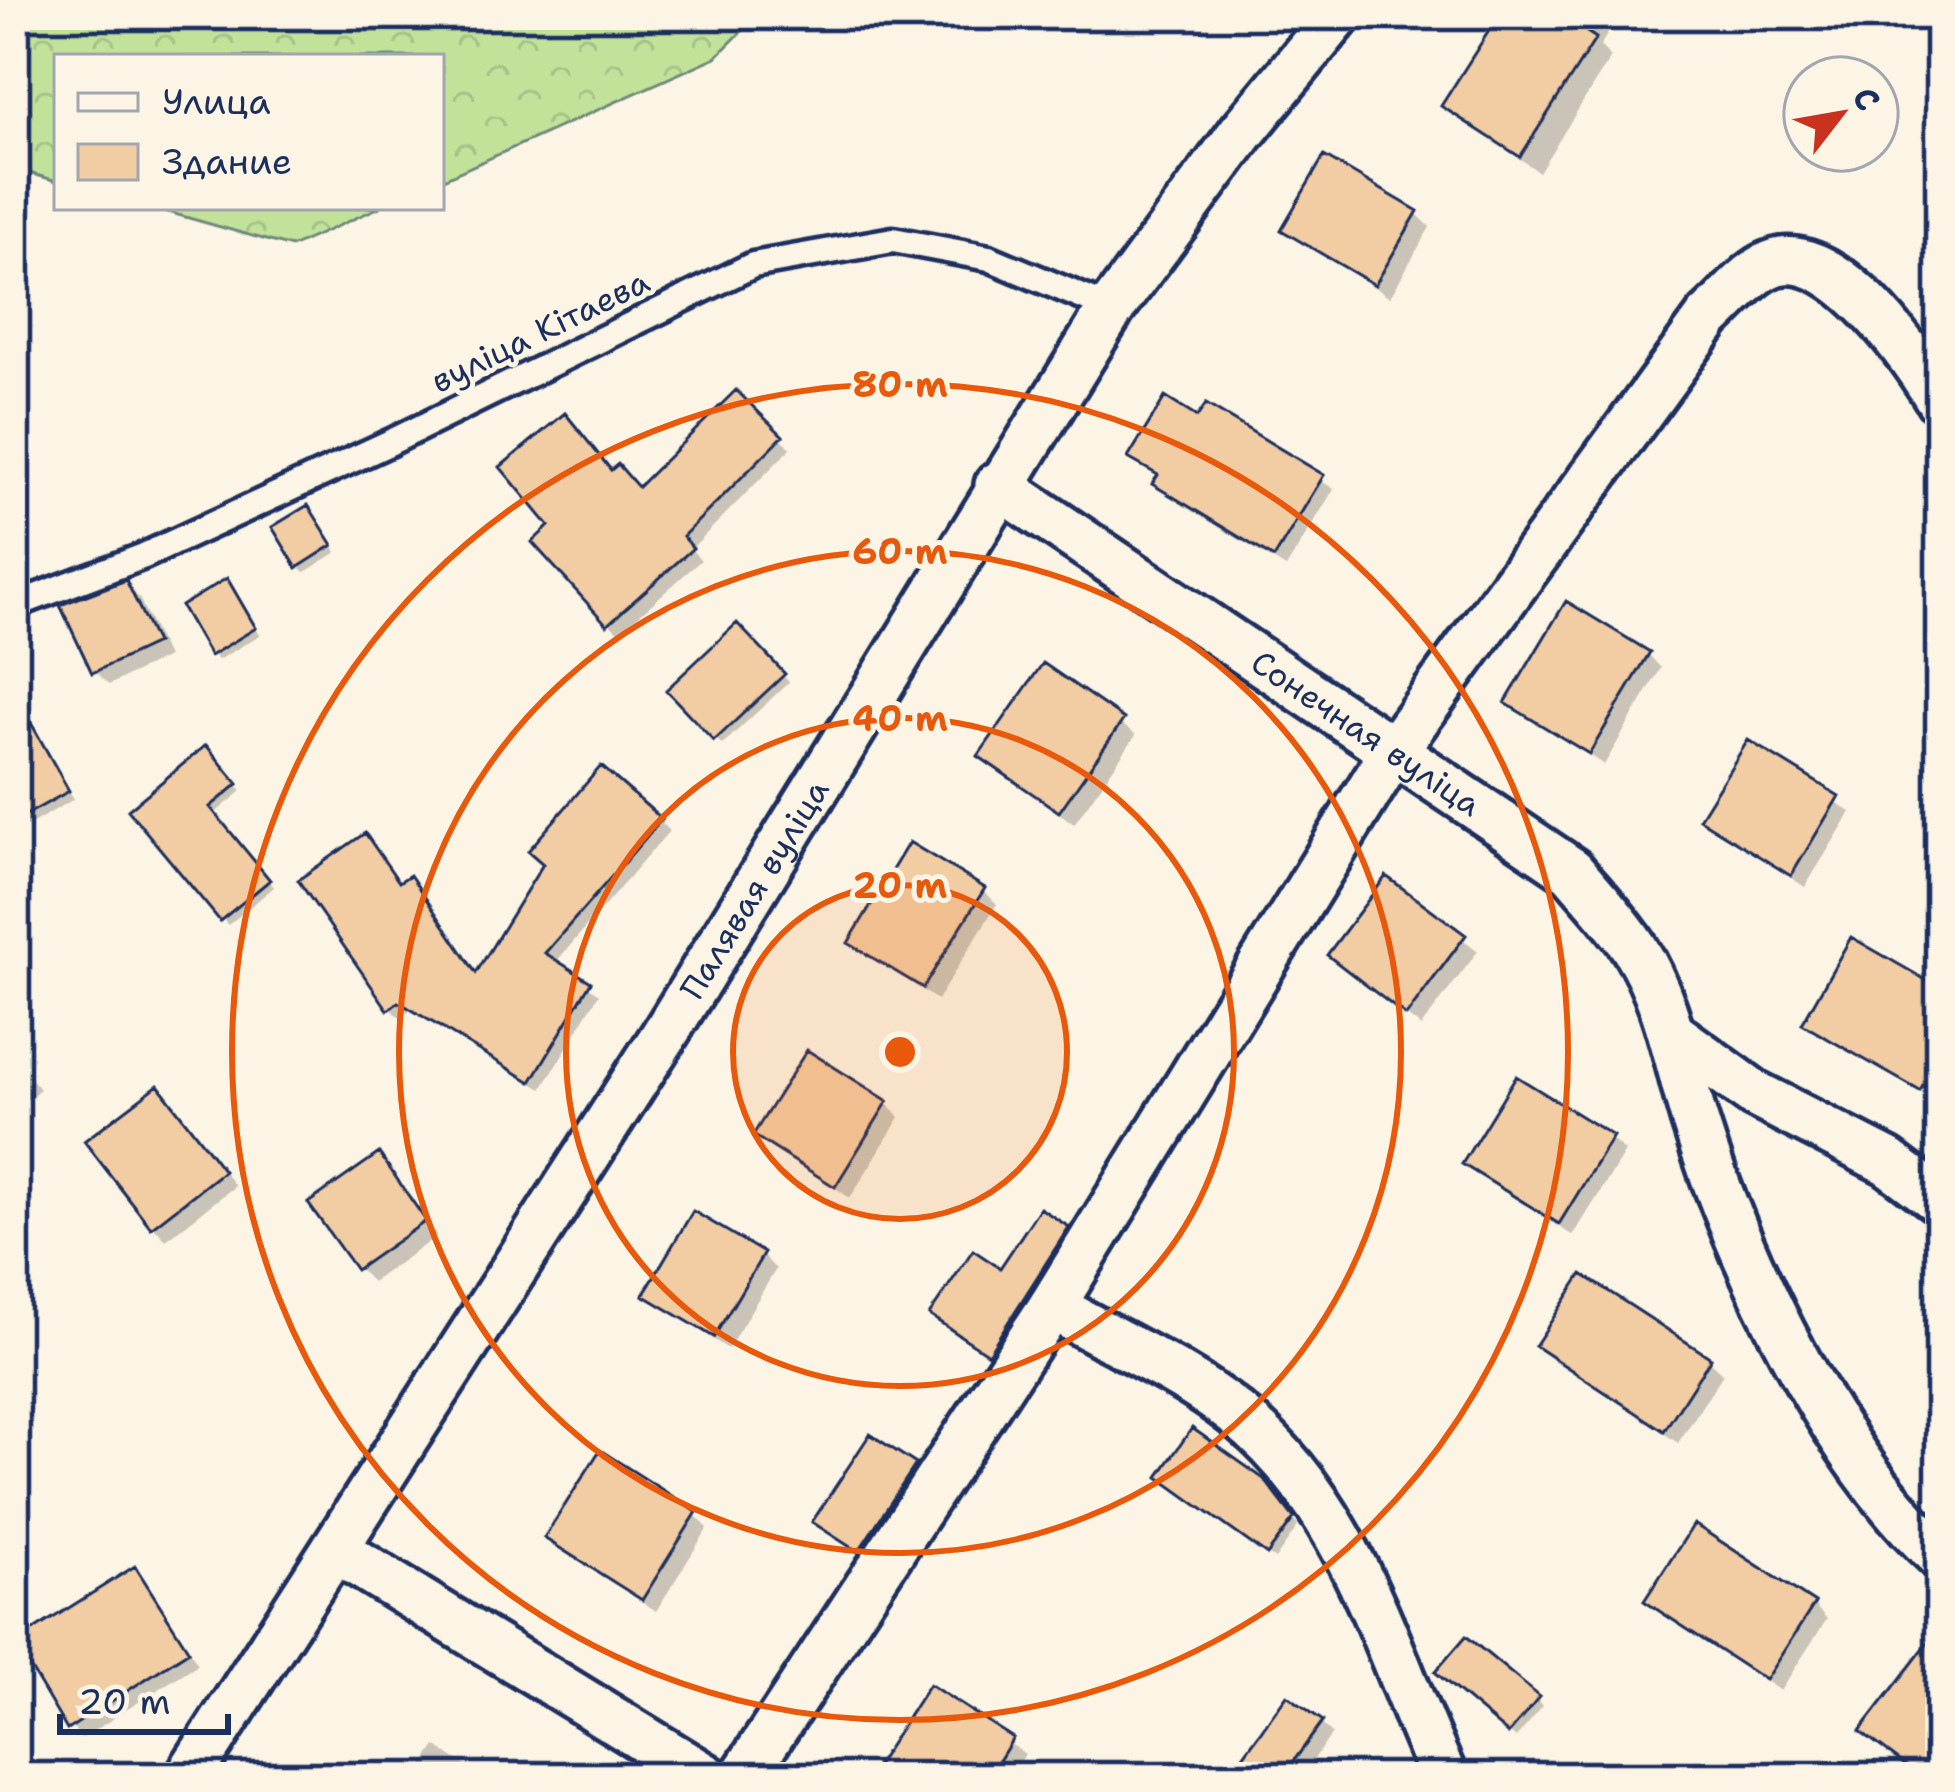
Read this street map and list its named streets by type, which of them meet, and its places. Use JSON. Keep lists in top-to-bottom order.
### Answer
{
  "streets": {
    "street": ["Сонечная вуліца", "Палявая вуліца"],
    "lane": ["вуліца Кітаева"]
  },
  "crossings": [
    ["вуліца Кітаева", "Палявая вуліца"],
    ["Сонечная вуліца", "Палявая вуліца"]
  ],
  "legend": ["Улица", "Здание"],
  "scale_bar": "20 m",
  "north": "top right",
  "rings": [
    "80 m",
    "60 m",
    "40 m",
    "20 m"
  ]
}
